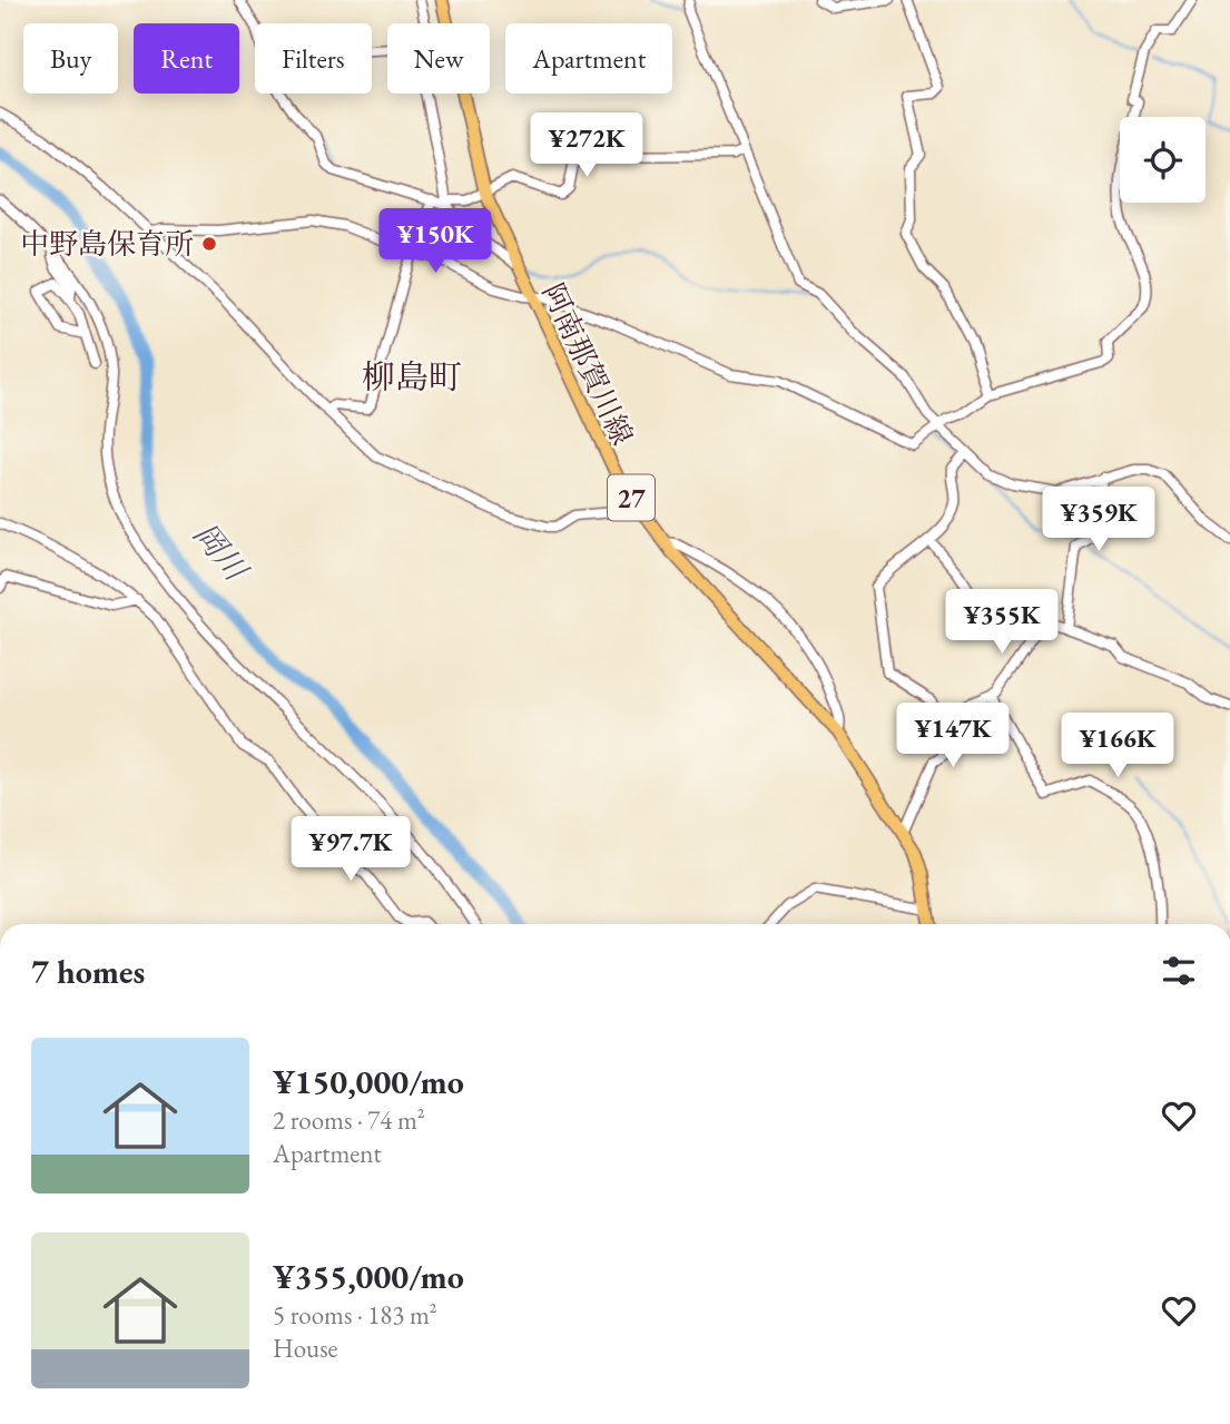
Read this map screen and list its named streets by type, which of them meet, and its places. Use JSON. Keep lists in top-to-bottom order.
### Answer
{
  "streets": {
    "main road": ["阿南那賀川線", "27"]
  },
  "districts": ["柳島町"],
  "water": ["岡川"],
  "places": ["中野島保育所"],
  "page": {
    "chip": [
      "Buy",
      "Rent",
      "Filters",
      "New",
      "Apartment"
    ],
    "price": [
      "¥272K",
      "¥150K",
      "¥359K",
      "¥355K",
      "¥147K",
      "¥166K",
      "¥97.7K"
    ],
    "heading": "7 homes",
    "list": [
      {
        "name": "¥150,000/mo",
        "note": "2 rooms · 74 m² · Apartment"
      },
      {
        "name": "¥355,000/mo",
        "note": "5 rooms · 183 m² · House"
      }
    ]
  }
}
